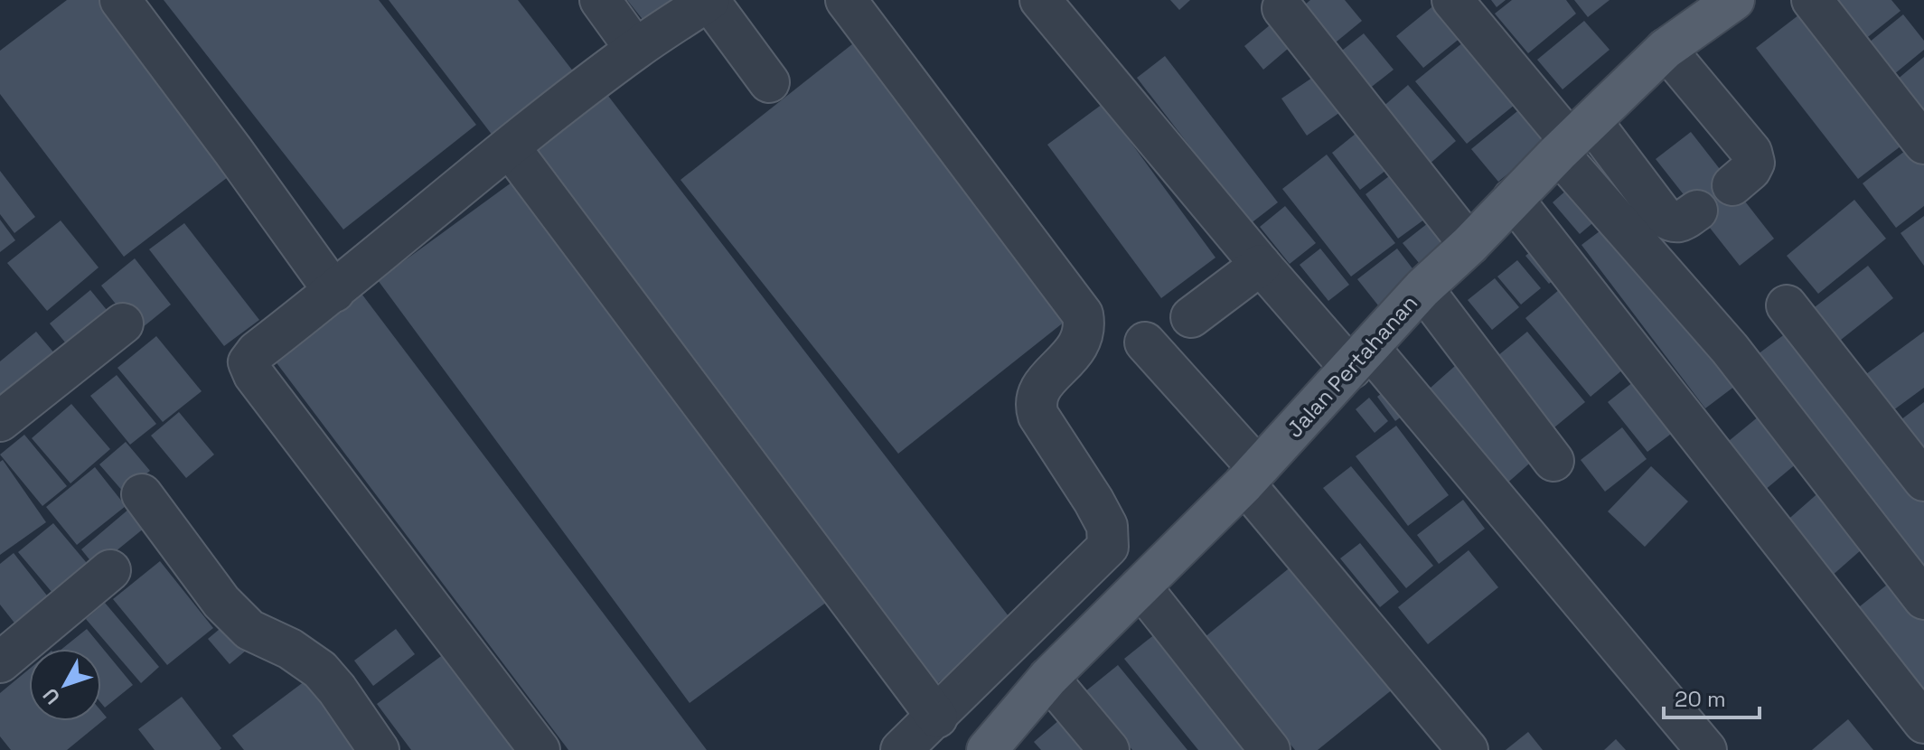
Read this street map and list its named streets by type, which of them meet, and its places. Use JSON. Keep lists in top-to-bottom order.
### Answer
{
  "streets": {
    "main road": ["Jalan Pertahanan"]
  },
  "scale_bar": "20 m",
  "north": "bottom left"
}
